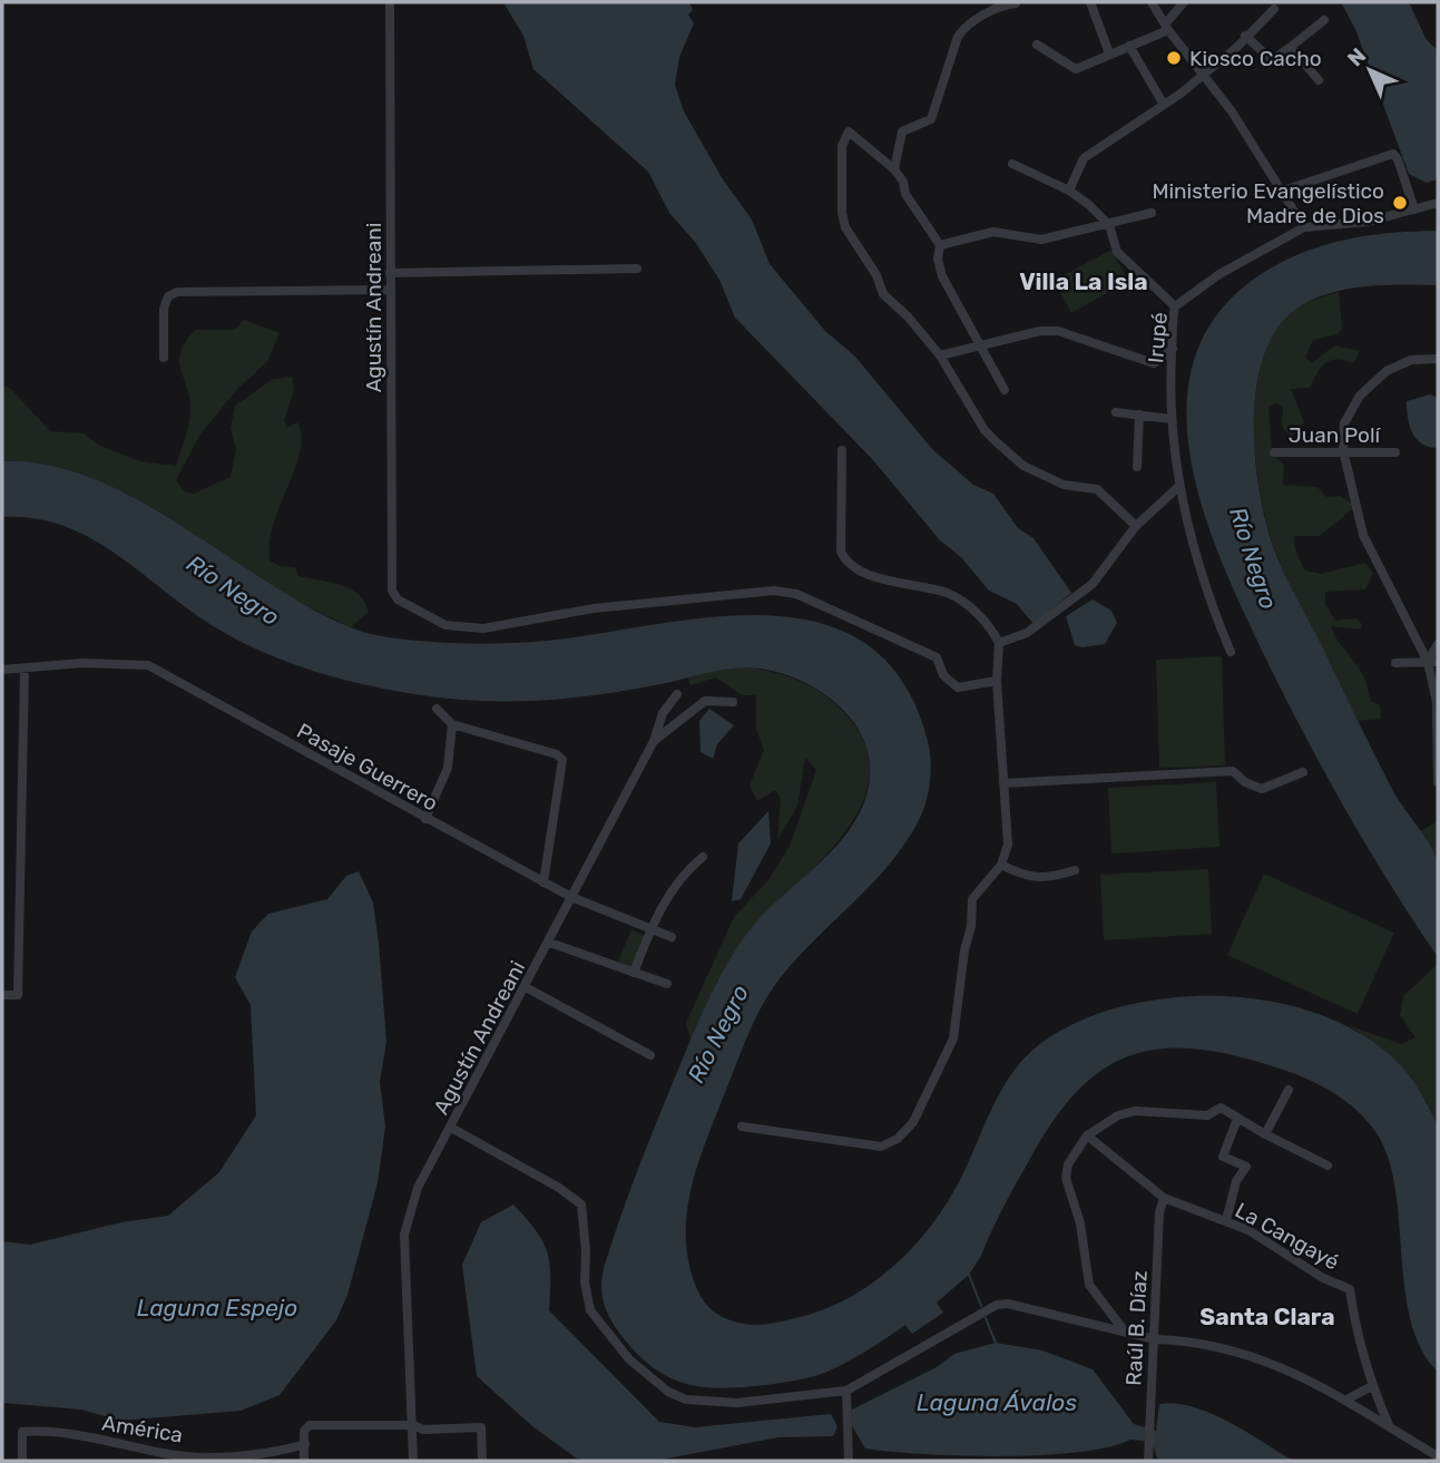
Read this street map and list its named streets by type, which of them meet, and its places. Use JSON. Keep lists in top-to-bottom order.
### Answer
{
  "streets": {
    "street": [
      "Agustín Andreani",
      "Irupé",
      "Juan Polí",
      "Pasaje Guerrero",
      "La Cangayé",
      "Raúl B. Díaz",
      "América"
    ]
  },
  "crossings": [
    ["Agustín Andreani", "Pasaje Guerrero"],
    ["La Cangayé", "Raúl B. Díaz"]
  ],
  "districts": ["Villa La Isla", "Santa Clara"],
  "water": ["Río Negro", "Laguna Espejo", "Laguna Ávalos"],
  "places": ["Kiosco Cacho", "Ministerio Evangelístico Madre de Dios"],
  "north": "top left"
}
